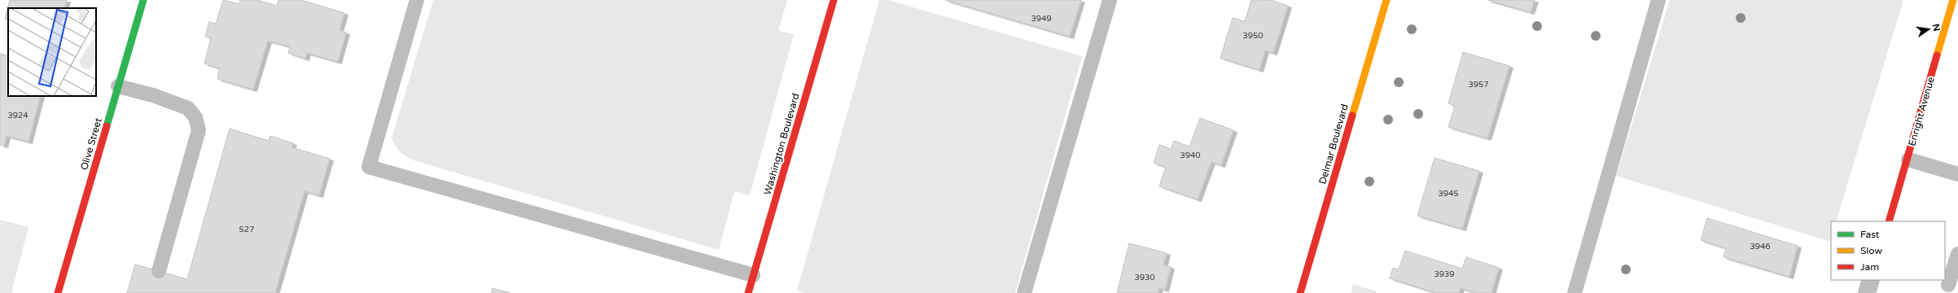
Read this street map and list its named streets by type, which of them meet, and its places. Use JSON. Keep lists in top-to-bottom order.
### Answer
{
  "streets": {
    "street": [
      "Enright Avenue",
      "Olive Street",
      "Washington Boulevard",
      "Delmar Boulevard"
    ]
  },
  "house_numbers": [
    "3949",
    "3950",
    "3957",
    "3924",
    "3940",
    "3945",
    "527",
    "3946",
    "3939",
    "3930"
  ],
  "legend": ["Fast", "Slow", "Jam"],
  "north": "right"
}
